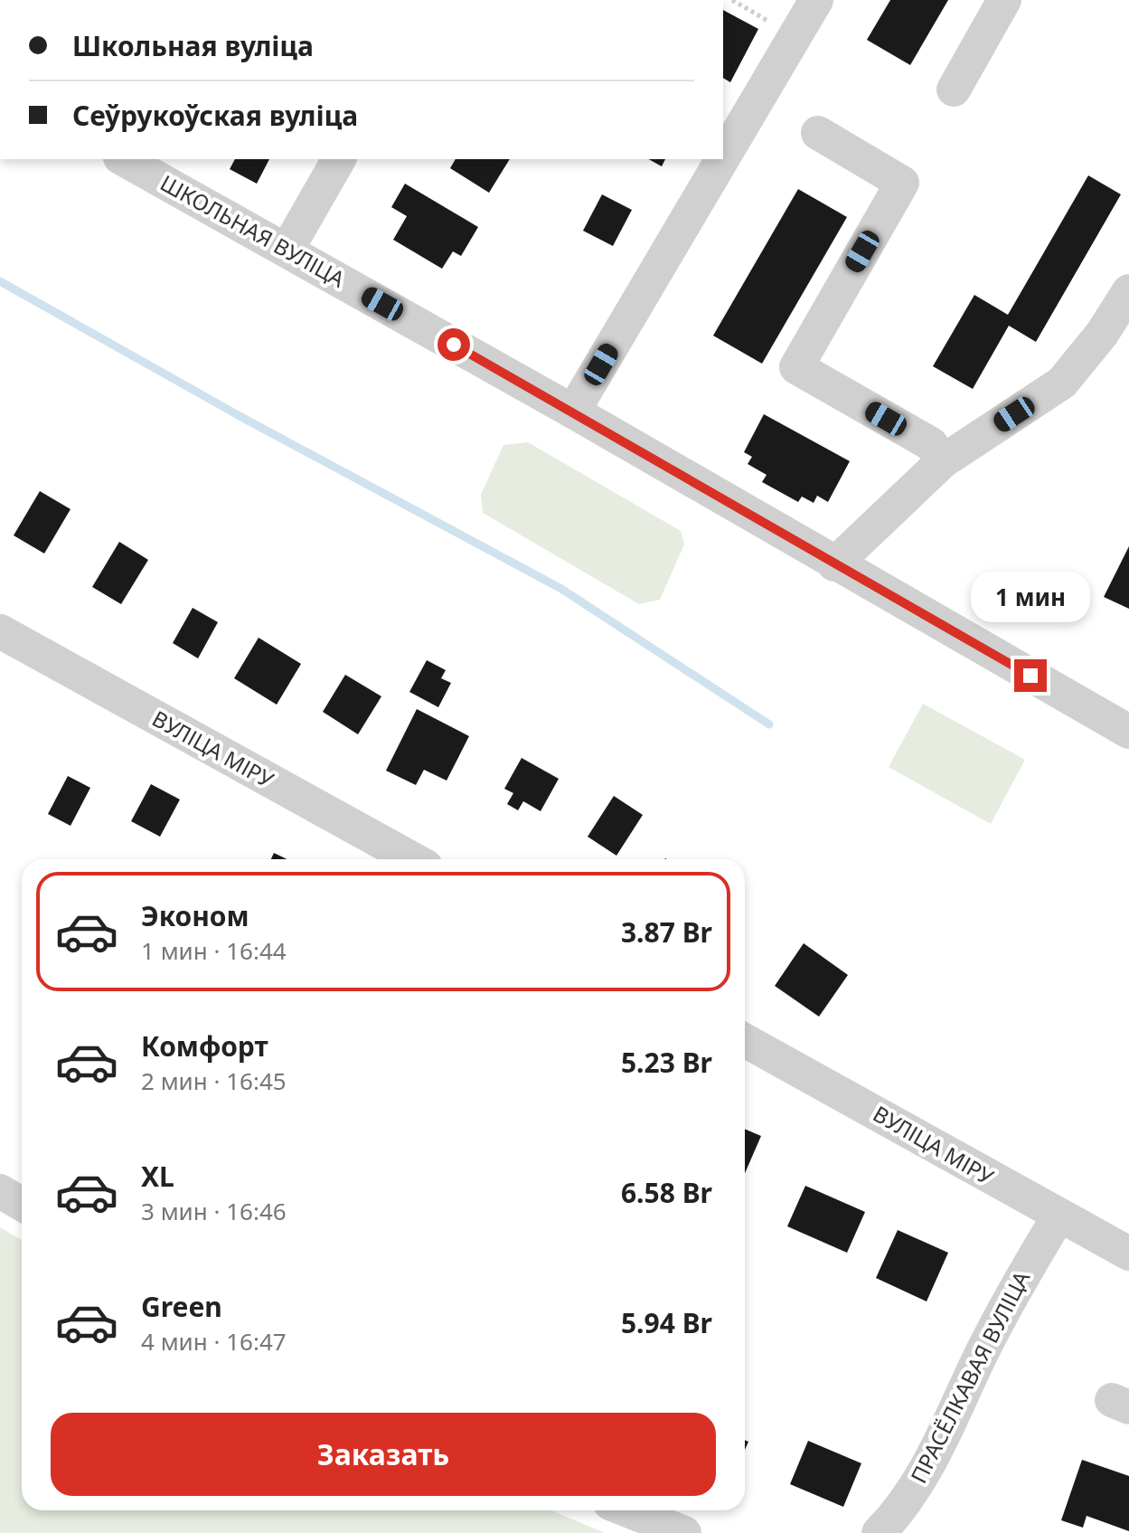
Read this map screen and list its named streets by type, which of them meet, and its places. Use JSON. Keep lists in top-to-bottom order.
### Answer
{
  "streets": {
    "street": ["ШКОЛЬНАЯ ВУЛІЦА", "ВУЛІЦА МІРУ", "ПРАСЁЛКАВАЯ ВУЛІЦА"]
  },
  "crossings": [
    ["ВУЛІЦА МІРУ", "ПРАСЁЛКАВАЯ ВУЛІЦА"]
  ],
  "page": {
    "banner": ["Школьная вуліца", "Сеўрукоўская вуліца"],
    "bubble": "1 мин",
    "list": [
      {
        "name": "Эконом",
        "note": "1 мин · 16:44",
        "value": "3.87 Br"
      },
      {
        "name": "Комфорт",
        "note": "2 мин · 16:45",
        "value": "5.23 Br"
      },
      {
        "name": "XL",
        "note": "3 мин · 16:46",
        "value": "6.58 Br"
      },
      {
        "name": "Green",
        "note": "4 мин · 16:47",
        "value": "5.94 Br"
      }
    ],
    "buttons": "Заказать"
  }
}
